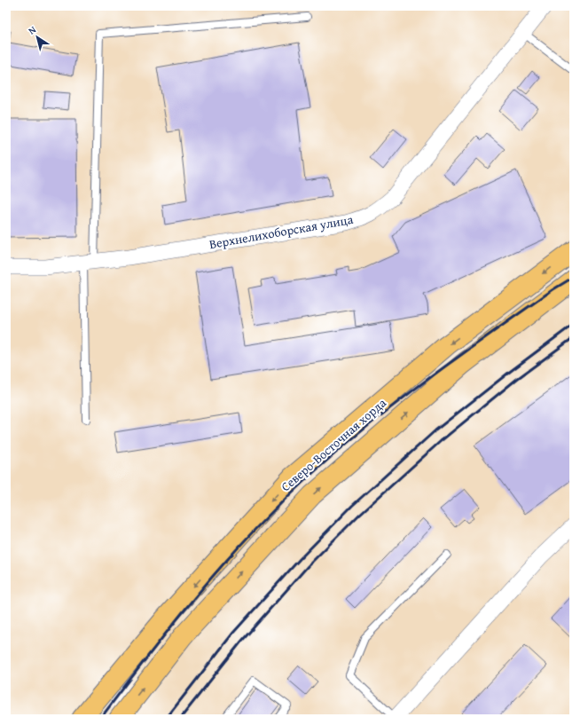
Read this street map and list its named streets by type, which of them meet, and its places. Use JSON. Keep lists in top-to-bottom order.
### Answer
{
  "streets": {
    "main road": ["Северо-Восточная хорда"],
    "street": ["Верхнелихоборская улица"]
  },
  "north": "top left"
}
